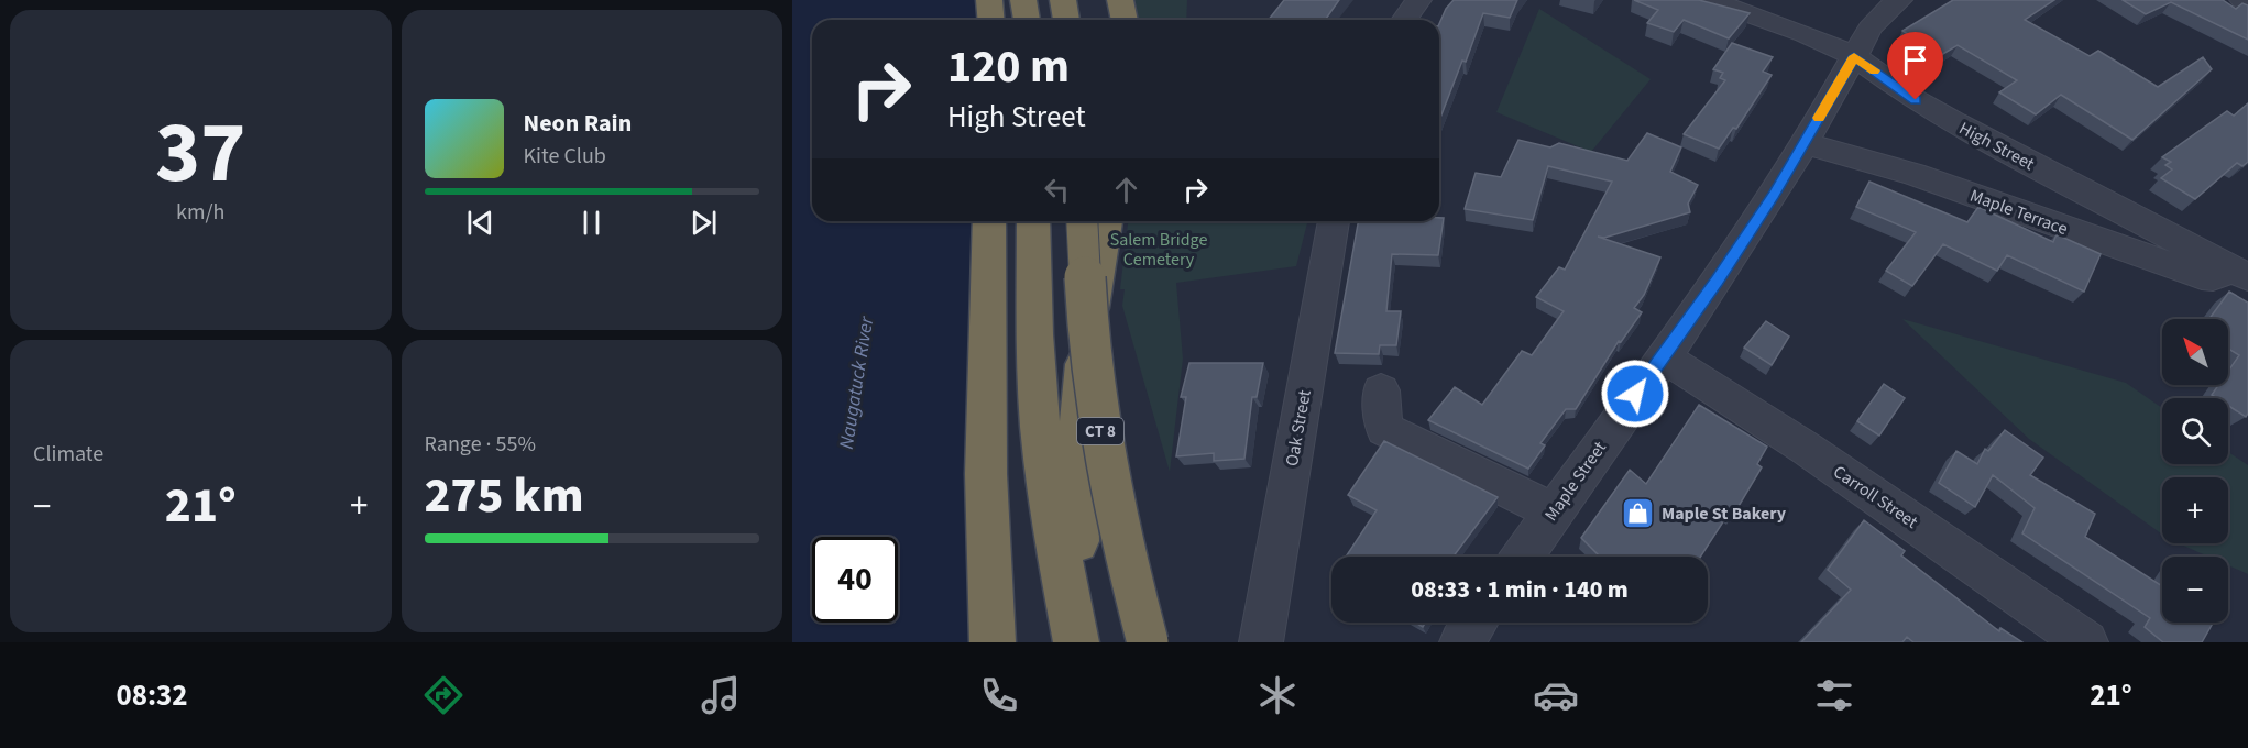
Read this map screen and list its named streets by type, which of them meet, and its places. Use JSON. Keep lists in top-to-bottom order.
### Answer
{
  "streets": {
    "highway": ["CT 8"],
    "street": [
      "High Street",
      "Maple Terrace",
      "Oak Street",
      "Maple Street",
      "Carroll Street"
    ]
  },
  "crossings": [
    ["High Street", "Maple Terrace"],
    ["High Street", "Maple Street"],
    ["Maple Terrace", "Maple Street"],
    ["Maple Street", "Carroll Street"]
  ],
  "water": ["Naugatuck River"],
  "parks": ["Salem Bridge Cemetery"],
  "places": {
    "shop": ["Maple St Bakery"]
  },
  "north": "top left",
  "page": {
    "tile": [
      ["37", "km/h"],
      "Climate",
      ["Range · 55%", "275 km"]
    ],
    "turn": ["120 m", "High Street"],
    "song": ["Neon Rain", "Kite Club"],
    "map_buttons": ["+", "−"],
    "heat": ["−", "21°", "+"],
    "limit": "40",
    "trip": "08:33 · 1 min · 140 m",
    "tabs": ["08:32", "21°"]
  }
}
